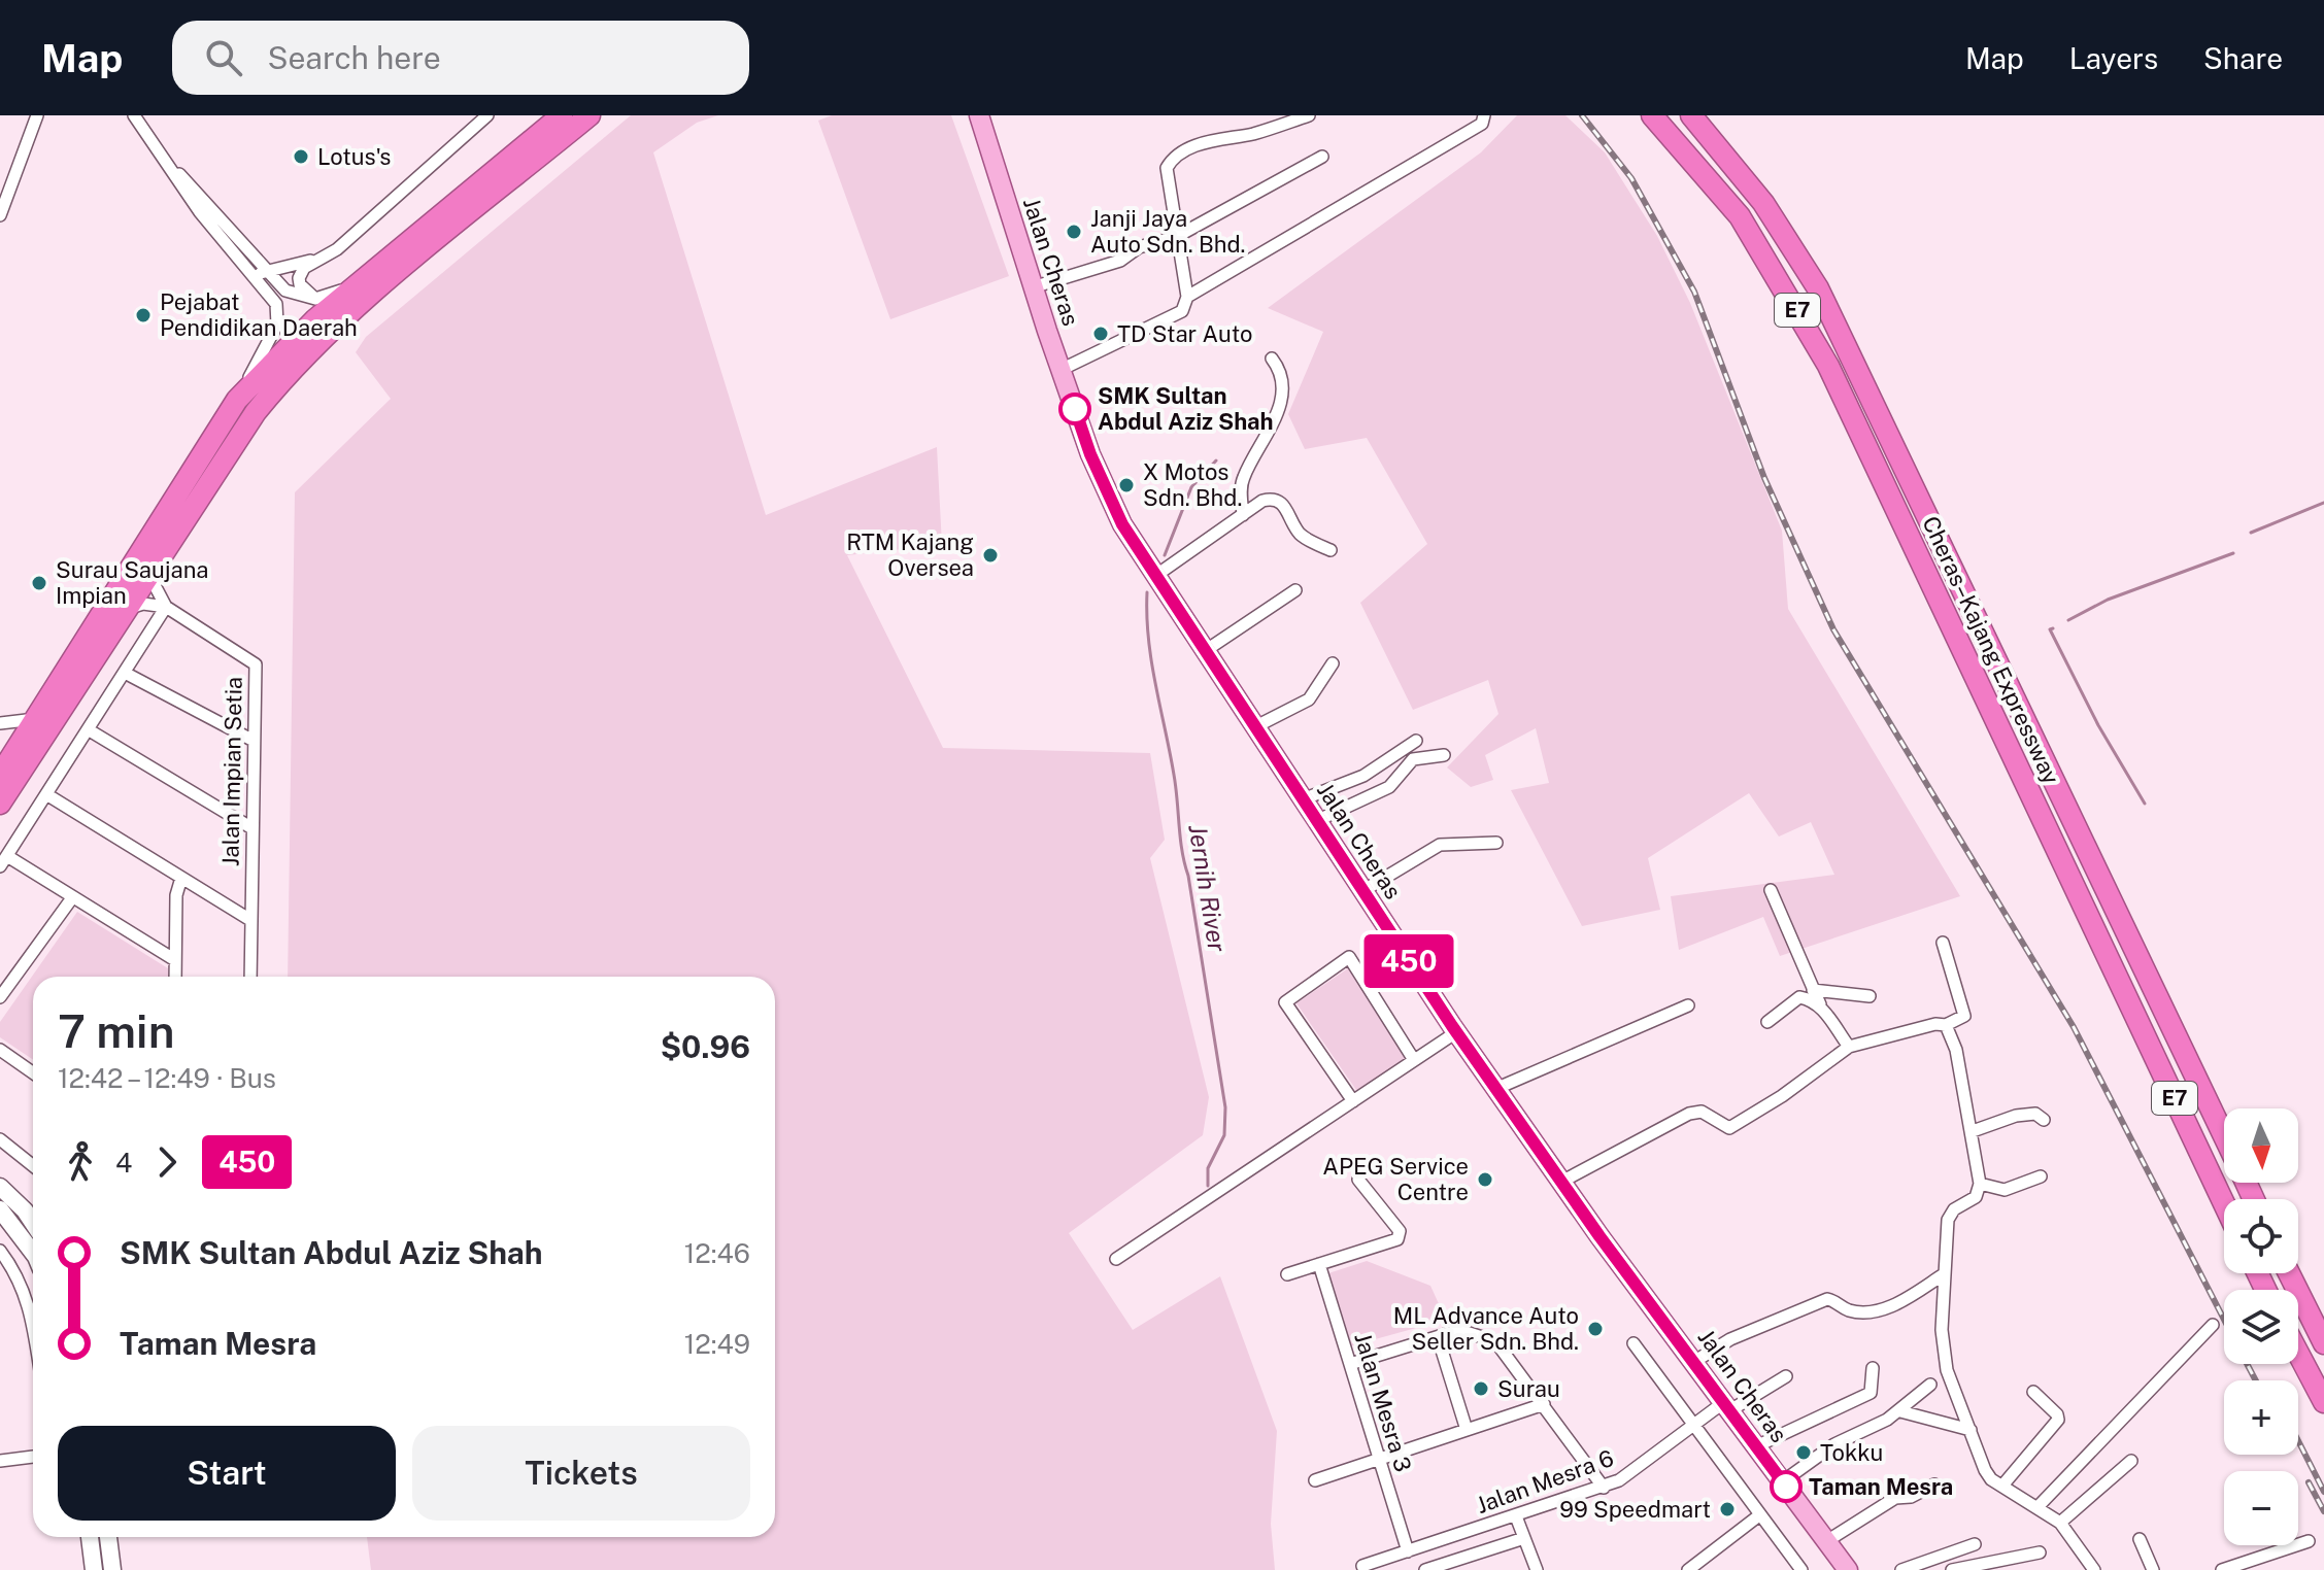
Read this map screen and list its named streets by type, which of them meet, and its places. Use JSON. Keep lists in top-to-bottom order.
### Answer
{
  "streets": {
    "highway": ["E7", "Cheras–Kajang Expressway"],
    "main road": ["Jalan Cheras"],
    "street": ["Jalan Impian Setia", "Jalan Mesra 3", "Jalan Mesra 6"]
  },
  "crossings": [
    ["Jalan Cheras", "Jalan Mesra 6"],
    ["Jalan Mesra 3", "Jalan Mesra 6"]
  ],
  "water": ["Jernih River"],
  "places": [
    "Lotus's",
    "Janji Jaya Auto Sdn. Bhd.",
    "Pejabat Pendidikan Daerah",
    "TD Star Auto",
    "SMK Sultan Abdul Aziz Shah",
    "X Motos Sdn. Bhd.",
    "RTM Kajang Oversea",
    "Surau Saujana Impian",
    "APEG Service Centre",
    "ML Advance Auto Seller Sdn. Bhd.",
    "Surau",
    "Tokku",
    "Taman Mesra",
    "99 Speedmart"
  ],
  "lines": ["bus line 450"],
  "north": "bottom",
  "page": {
    "header": "Map",
    "search": "Search here",
    "nav": ["Map", "Layers", "Share"],
    "on_map": "450",
    "heading": ["7 min", "12:42 – 12:49 · Bus", "$0.96"],
    "map_buttons": ["+", "−"],
    "legs": ["4", "450"],
    "list": [
      {
        "name": "SMK Sultan Abdul Aziz Shah",
        "value": "12:46"
      },
      {
        "name": "Taman Mesra",
        "value": "12:49"
      }
    ],
    "buttons": ["Start", "Tickets"]
  }
}
